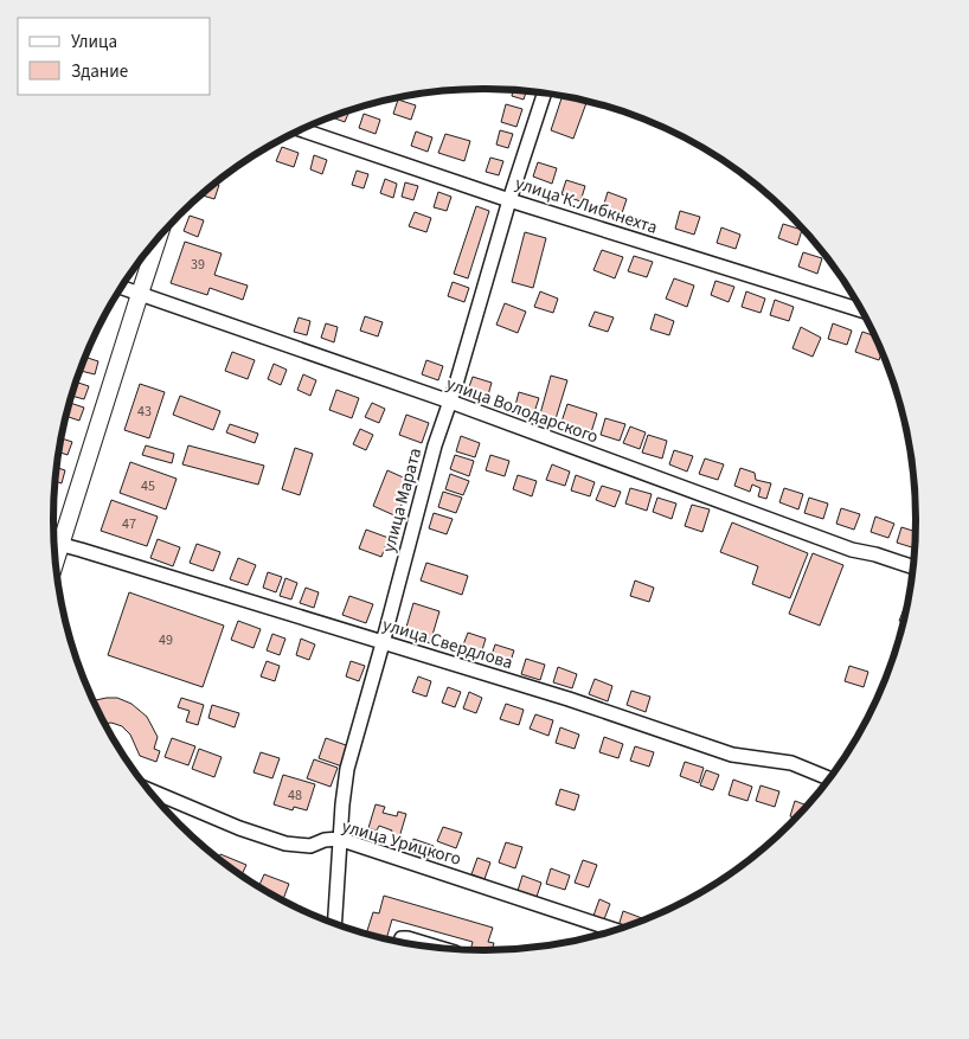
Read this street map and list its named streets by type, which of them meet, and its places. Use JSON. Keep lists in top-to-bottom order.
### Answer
{
  "streets": {
    "street": [
      "улица К.Либкнехта",
      "улица Володарского",
      "улица Марата",
      "улица Свердлова",
      "улица Урицкого"
    ]
  },
  "crossings": [
    ["улица К.Либкнехта", "улица Марата"],
    ["улица Володарского", "улица Марата"],
    ["улица Марата", "улица Свердлова"],
    ["улица Марата", "улица Урицкого"]
  ],
  "house_numbers": [
    "39",
    "43",
    "45",
    "47",
    "49",
    "48"
  ],
  "legend": ["Улица", "Здание"]
}
